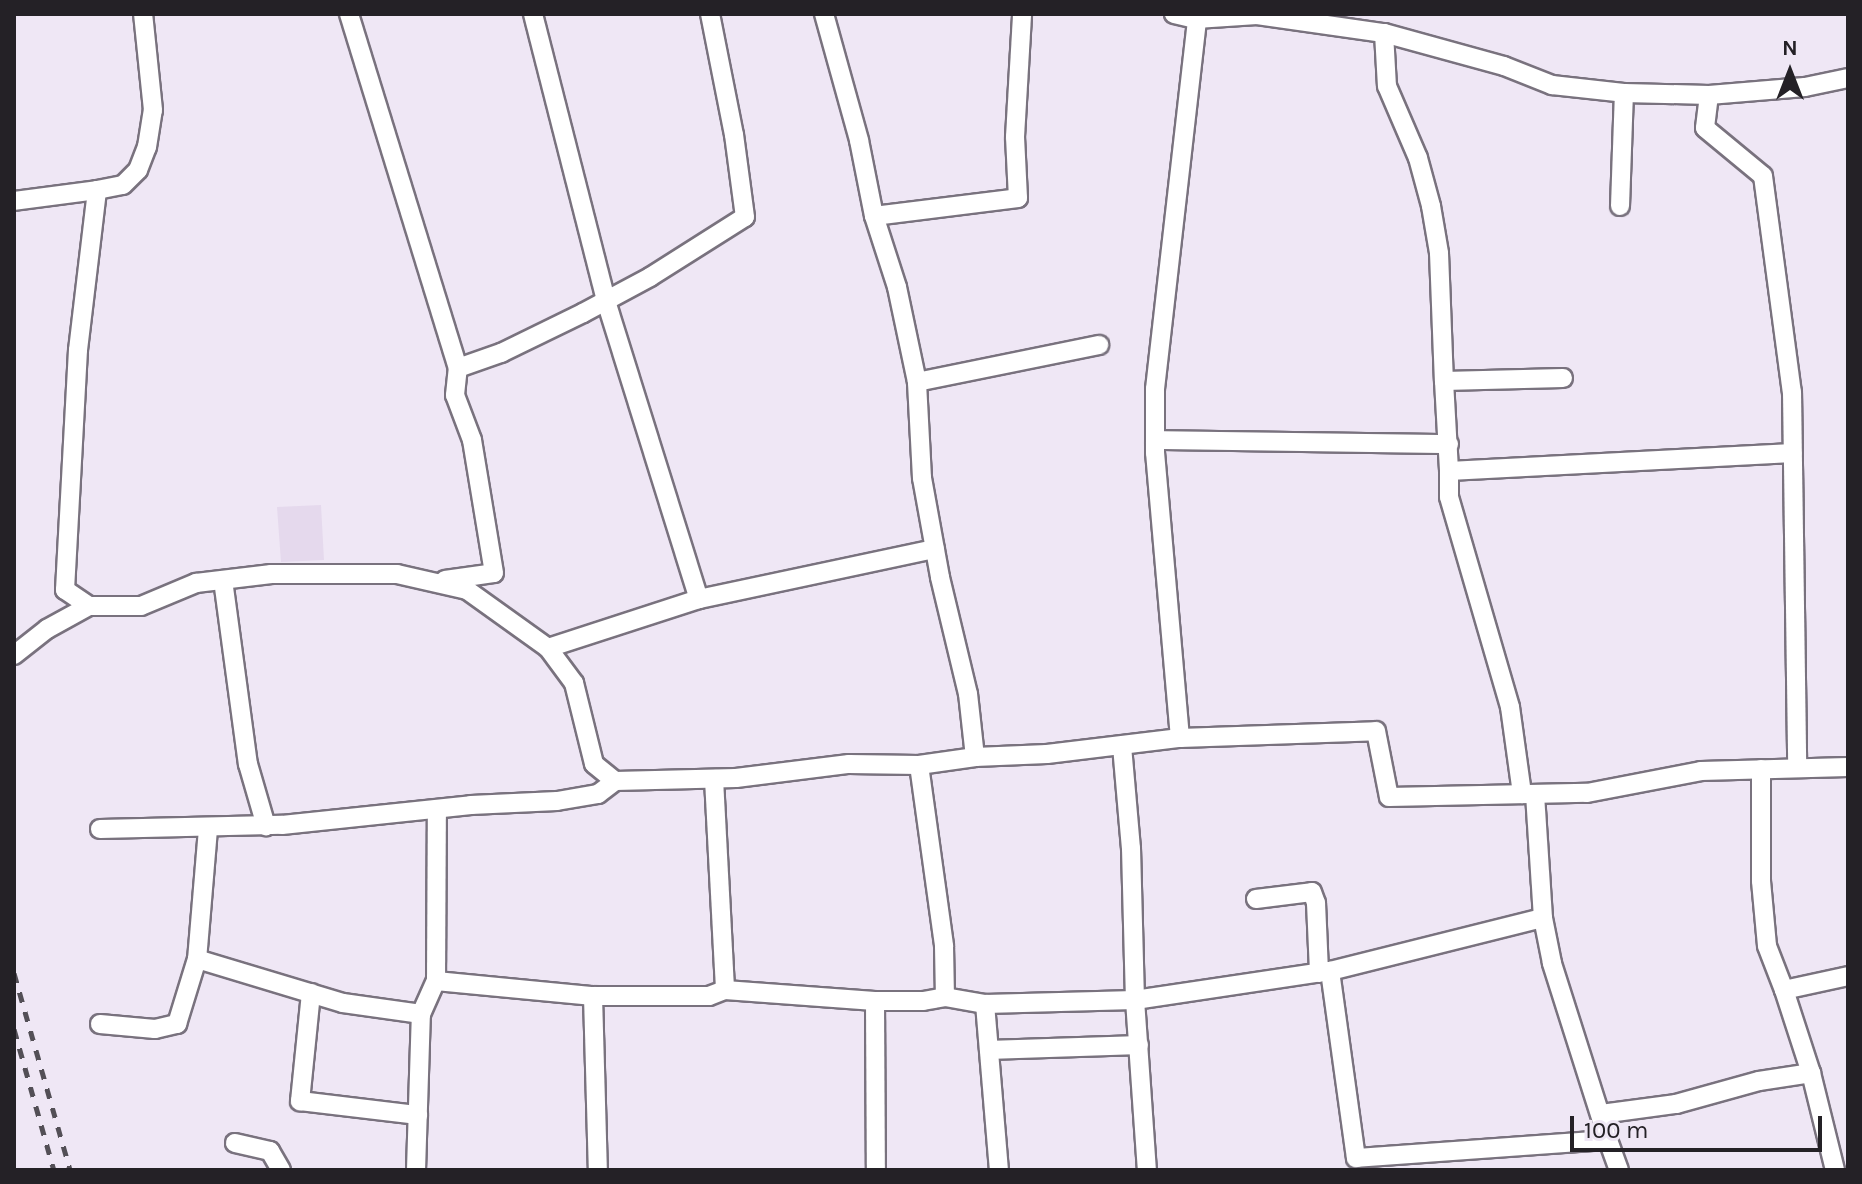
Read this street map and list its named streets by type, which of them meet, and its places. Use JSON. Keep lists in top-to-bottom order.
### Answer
{
  "scale_bar": "100 m",
  "north": "top"
}
